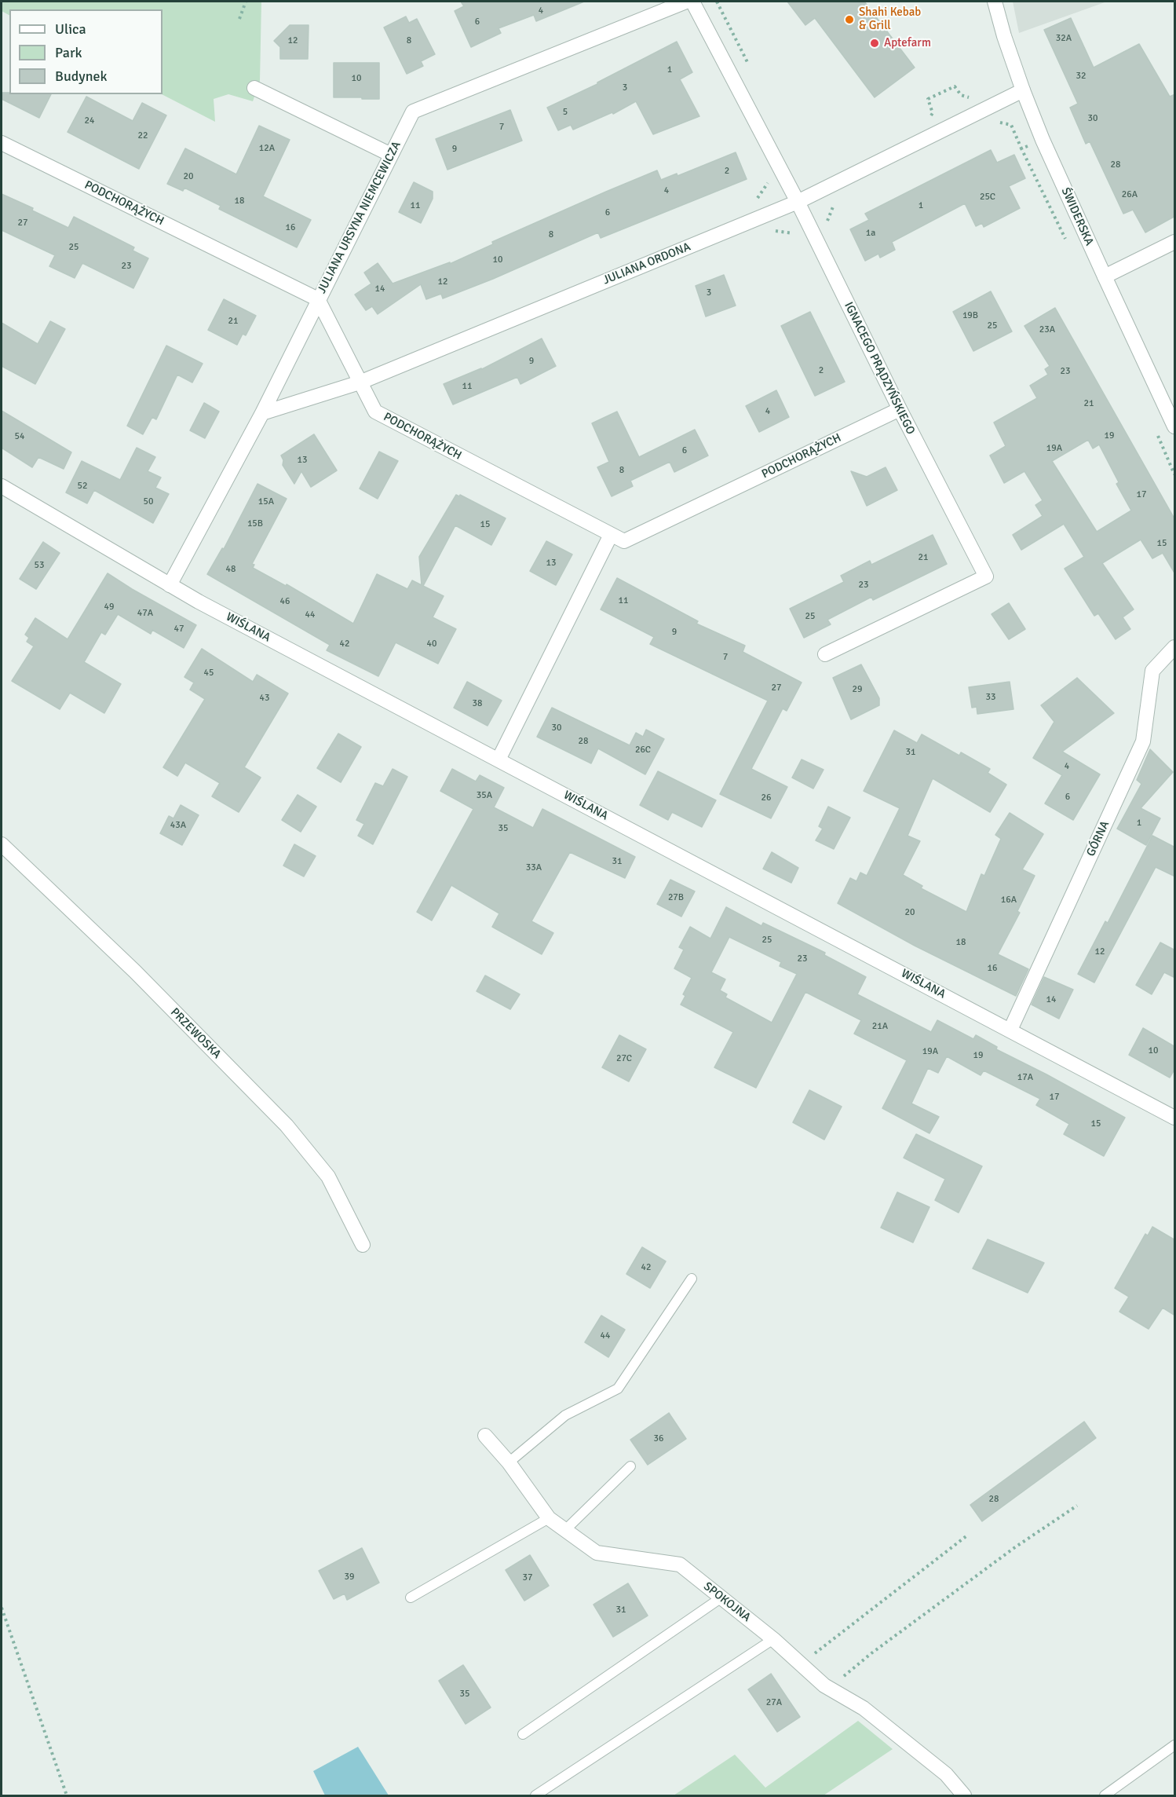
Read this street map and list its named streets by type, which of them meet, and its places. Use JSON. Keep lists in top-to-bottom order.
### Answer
{
  "streets": {
    "street": [
      "PODCHORĄŻYCH",
      "ŚWIDERSKA",
      "JULIANA URSYNA NIEMCEWICZA",
      "JULIANA ORDONA",
      "IGNACEGO PRĄDZYŃSKIEGO",
      "WIŚLANA",
      "GÓRNA",
      "PRZEWOSKA",
      "SPOKOJNA"
    ]
  },
  "crossings": [
    ["PODCHORĄŻYCH", "JULIANA URSYNA NIEMCEWICZA"],
    ["PODCHORĄŻYCH", "JULIANA ORDONA"],
    ["PODCHORĄŻYCH", "IGNACEGO PRĄDZYŃSKIEGO"],
    ["ŚWIDERSKA", "JULIANA ORDONA"],
    ["JULIANA URSYNA NIEMCEWICZA", "JULIANA ORDONA"],
    ["JULIANA URSYNA NIEMCEWICZA", "WIŚLANA"],
    ["JULIANA ORDONA", "IGNACEGO PRĄDZYŃSKIEGO"],
    ["WIŚLANA", "GÓRNA"]
  ],
  "places": ["Shahi Kebab & Grill", "Aptefarm"],
  "house_numbers": [
    "4",
    "6",
    "32A",
    "12",
    "8",
    "1",
    "32",
    "10",
    "3",
    "5",
    "30",
    "24",
    "7",
    "22",
    "12A",
    "9",
    "28",
    "2",
    "20",
    "4",
    "26A",
    "25C",
    "18",
    "11",
    "1",
    "6",
    "27",
    "16",
    "1a",
    "8",
    "25",
    "10",
    "23",
    "12",
    "14",
    "3",
    "19B",
    "21",
    "25",
    "23A",
    "9",
    "2",
    "23",
    "11",
    "21",
    "4",
    "19",
    "54",
    "19A",
    "6",
    "13",
    "8",
    "52",
    "17",
    "50",
    "15A",
    "15B",
    "15",
    "15",
    "21",
    "13",
    "53",
    "48",
    "23",
    "11",
    "46",
    "49",
    "47A",
    "44",
    "25",
    "47",
    "9",
    "42",
    "40",
    "7",
    "45",
    "27",
    "29",
    "33",
    "43",
    "38",
    "30",
    "28",
    "26C",
    "31",
    "4",
    "35A",
    "6",
    "26",
    "1",
    "43A",
    "35",
    "31",
    "33A",
    "27B",
    "16A",
    "20",
    "25",
    "18",
    "12",
    "23",
    "16",
    "14",
    "21A",
    "10",
    "19A",
    "19",
    "27C",
    "17A",
    "17",
    "15",
    "42",
    "44",
    "36",
    "28",
    "39",
    "37",
    "31",
    "35",
    "27A"
  ],
  "legend": ["Ulica", "Park", "Budynek"]
}
